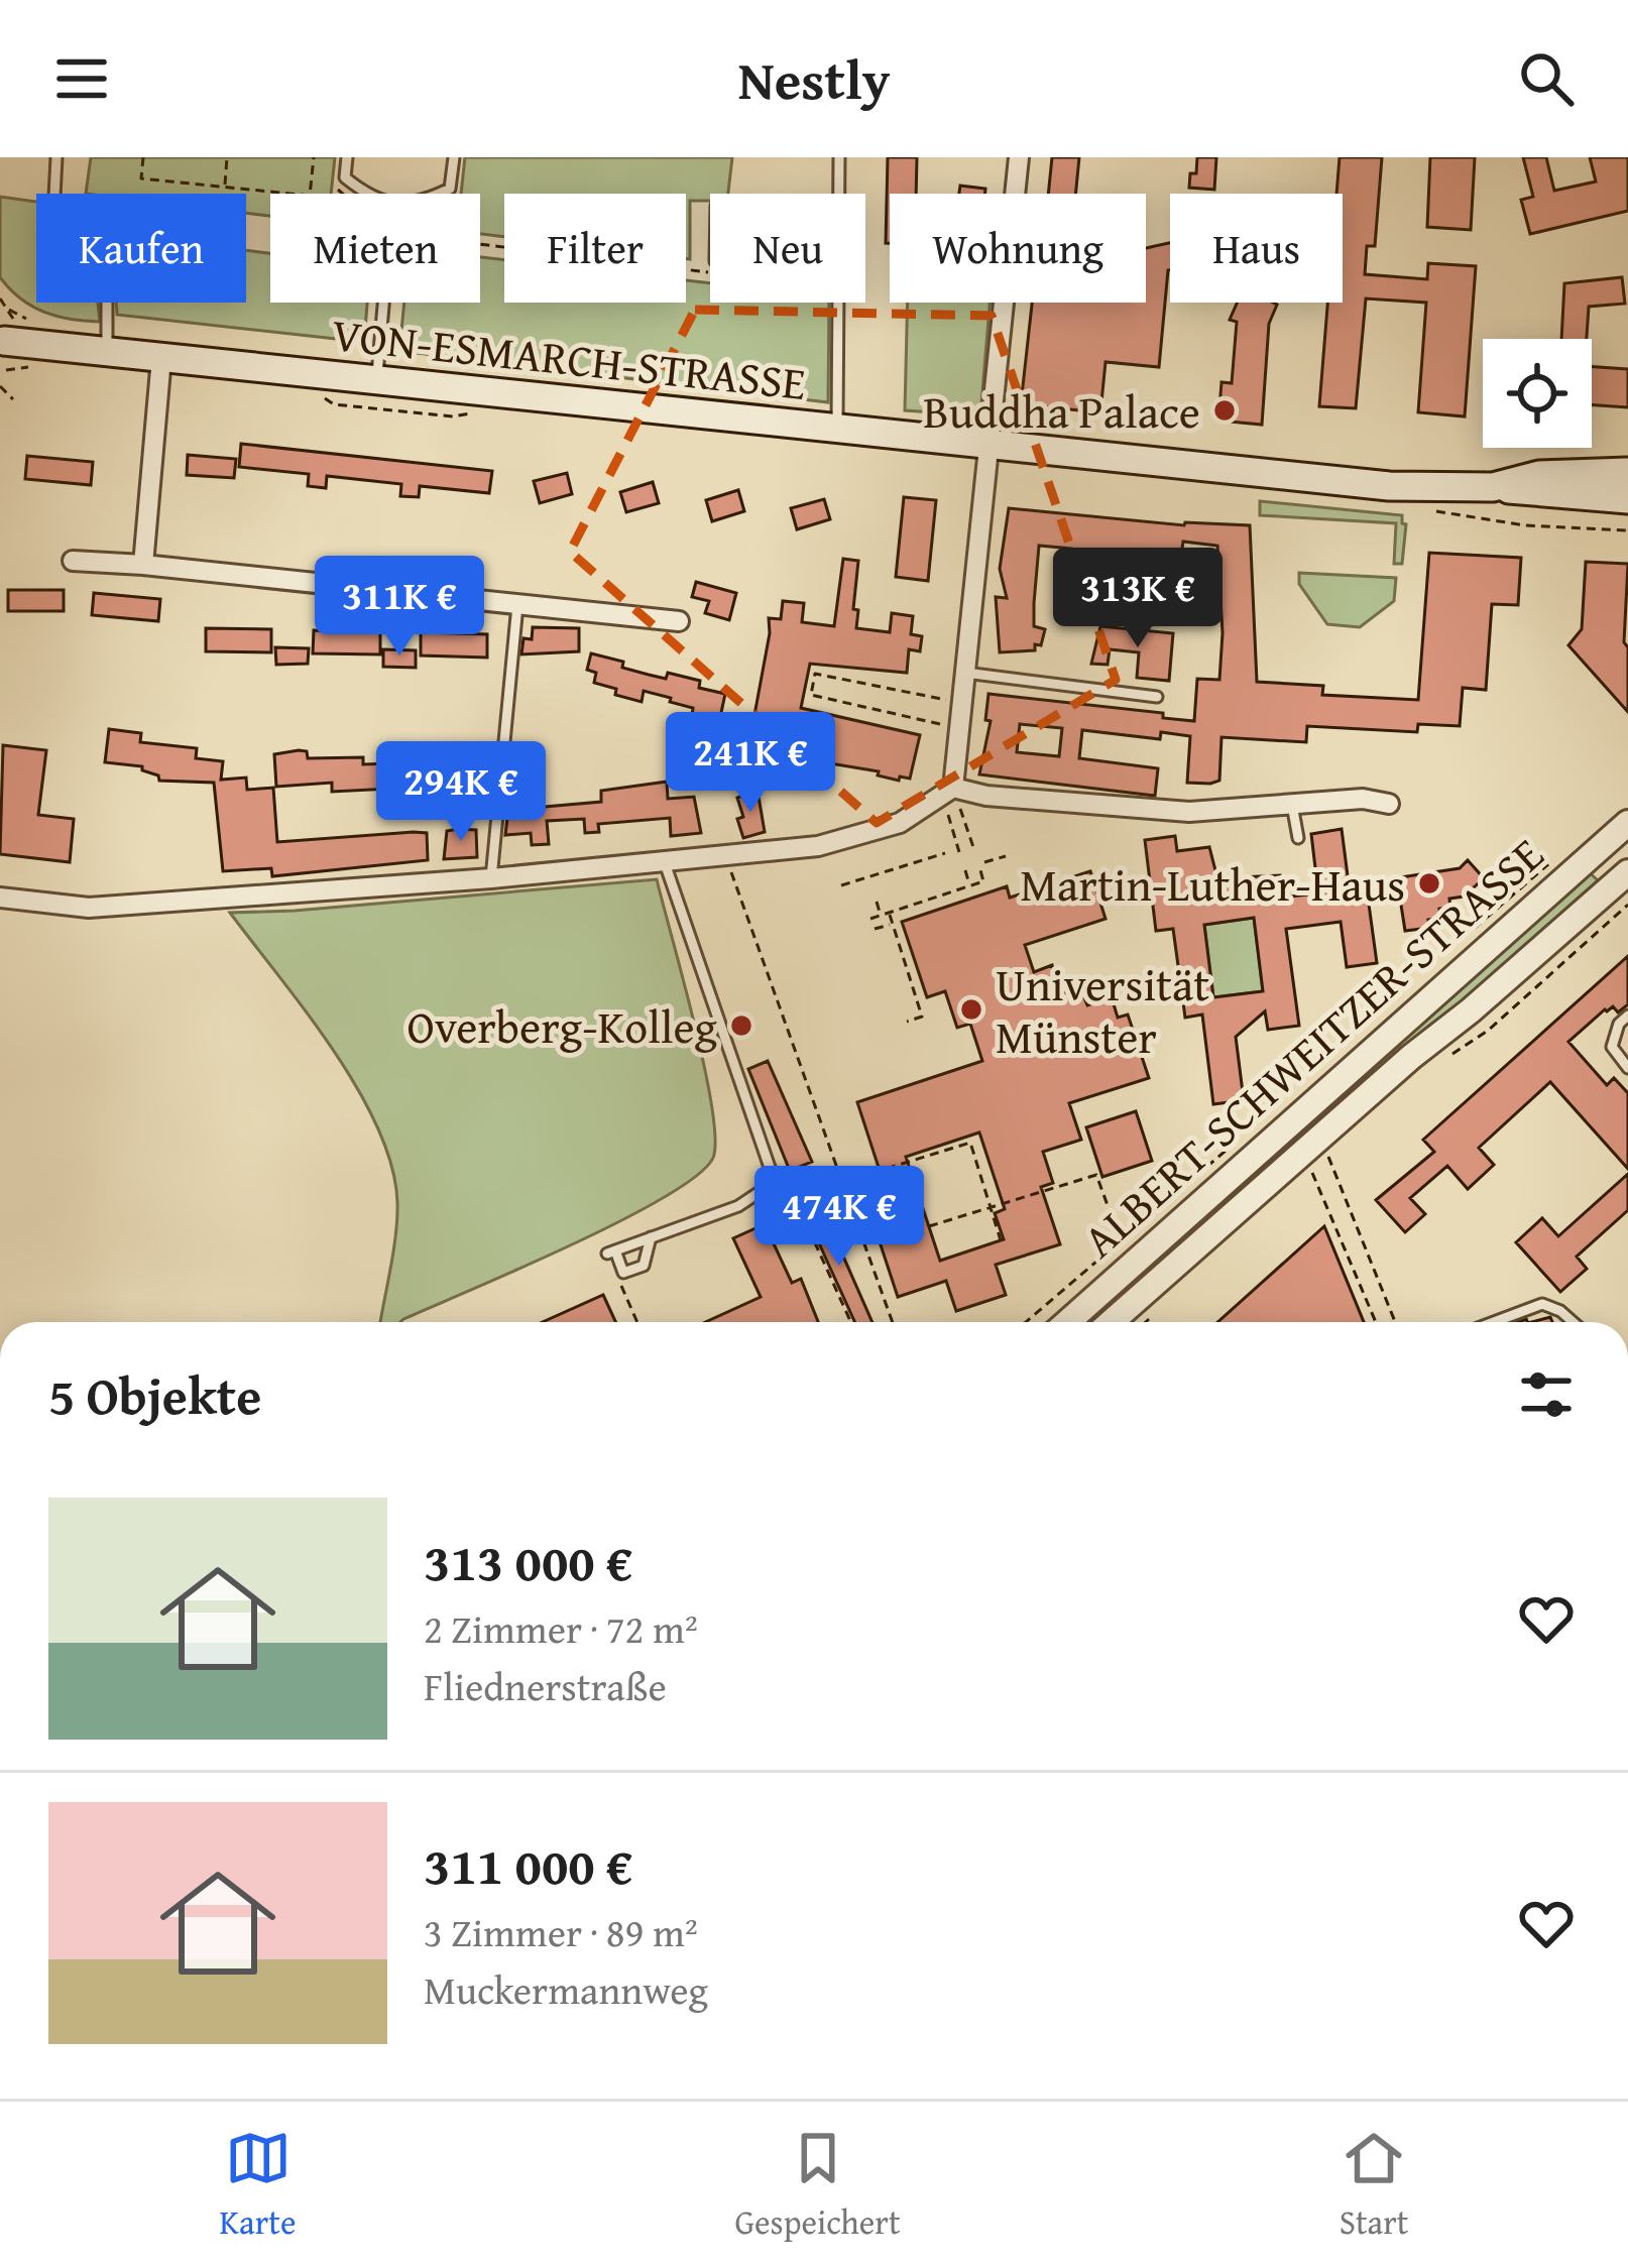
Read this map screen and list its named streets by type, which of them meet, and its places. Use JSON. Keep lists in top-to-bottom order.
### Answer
{
  "streets": {
    "main road": ["VON-ESMARCH-STRASSE"],
    "street": ["ALBERT-SCHWEITZER-STRASSE"]
  },
  "places": [
    "Buddha Palace",
    "Martin-Luther-Haus",
    "Universität Münster",
    "Overberg-Kolleg"
  ],
  "page": {
    "header": "Nestly",
    "chip": [
      "Kaufen",
      "Mieten",
      "Filter",
      "Neu",
      "Wohnung",
      "Haus"
    ],
    "price": [
      "313K €",
      "311K €",
      "241K €",
      "294K €",
      "474K €"
    ],
    "heading": "5 Objekte",
    "list": [
      {
        "name": "313 000 €",
        "note": "2 Zimmer · 72 m² · Fliednerstraße"
      },
      {
        "name": "311 000 €",
        "note": "3 Zimmer · 89 m² · Muckermannweg"
      }
    ],
    "tabs": ["Karte", "Gespeichert", "Start"]
  }
}
